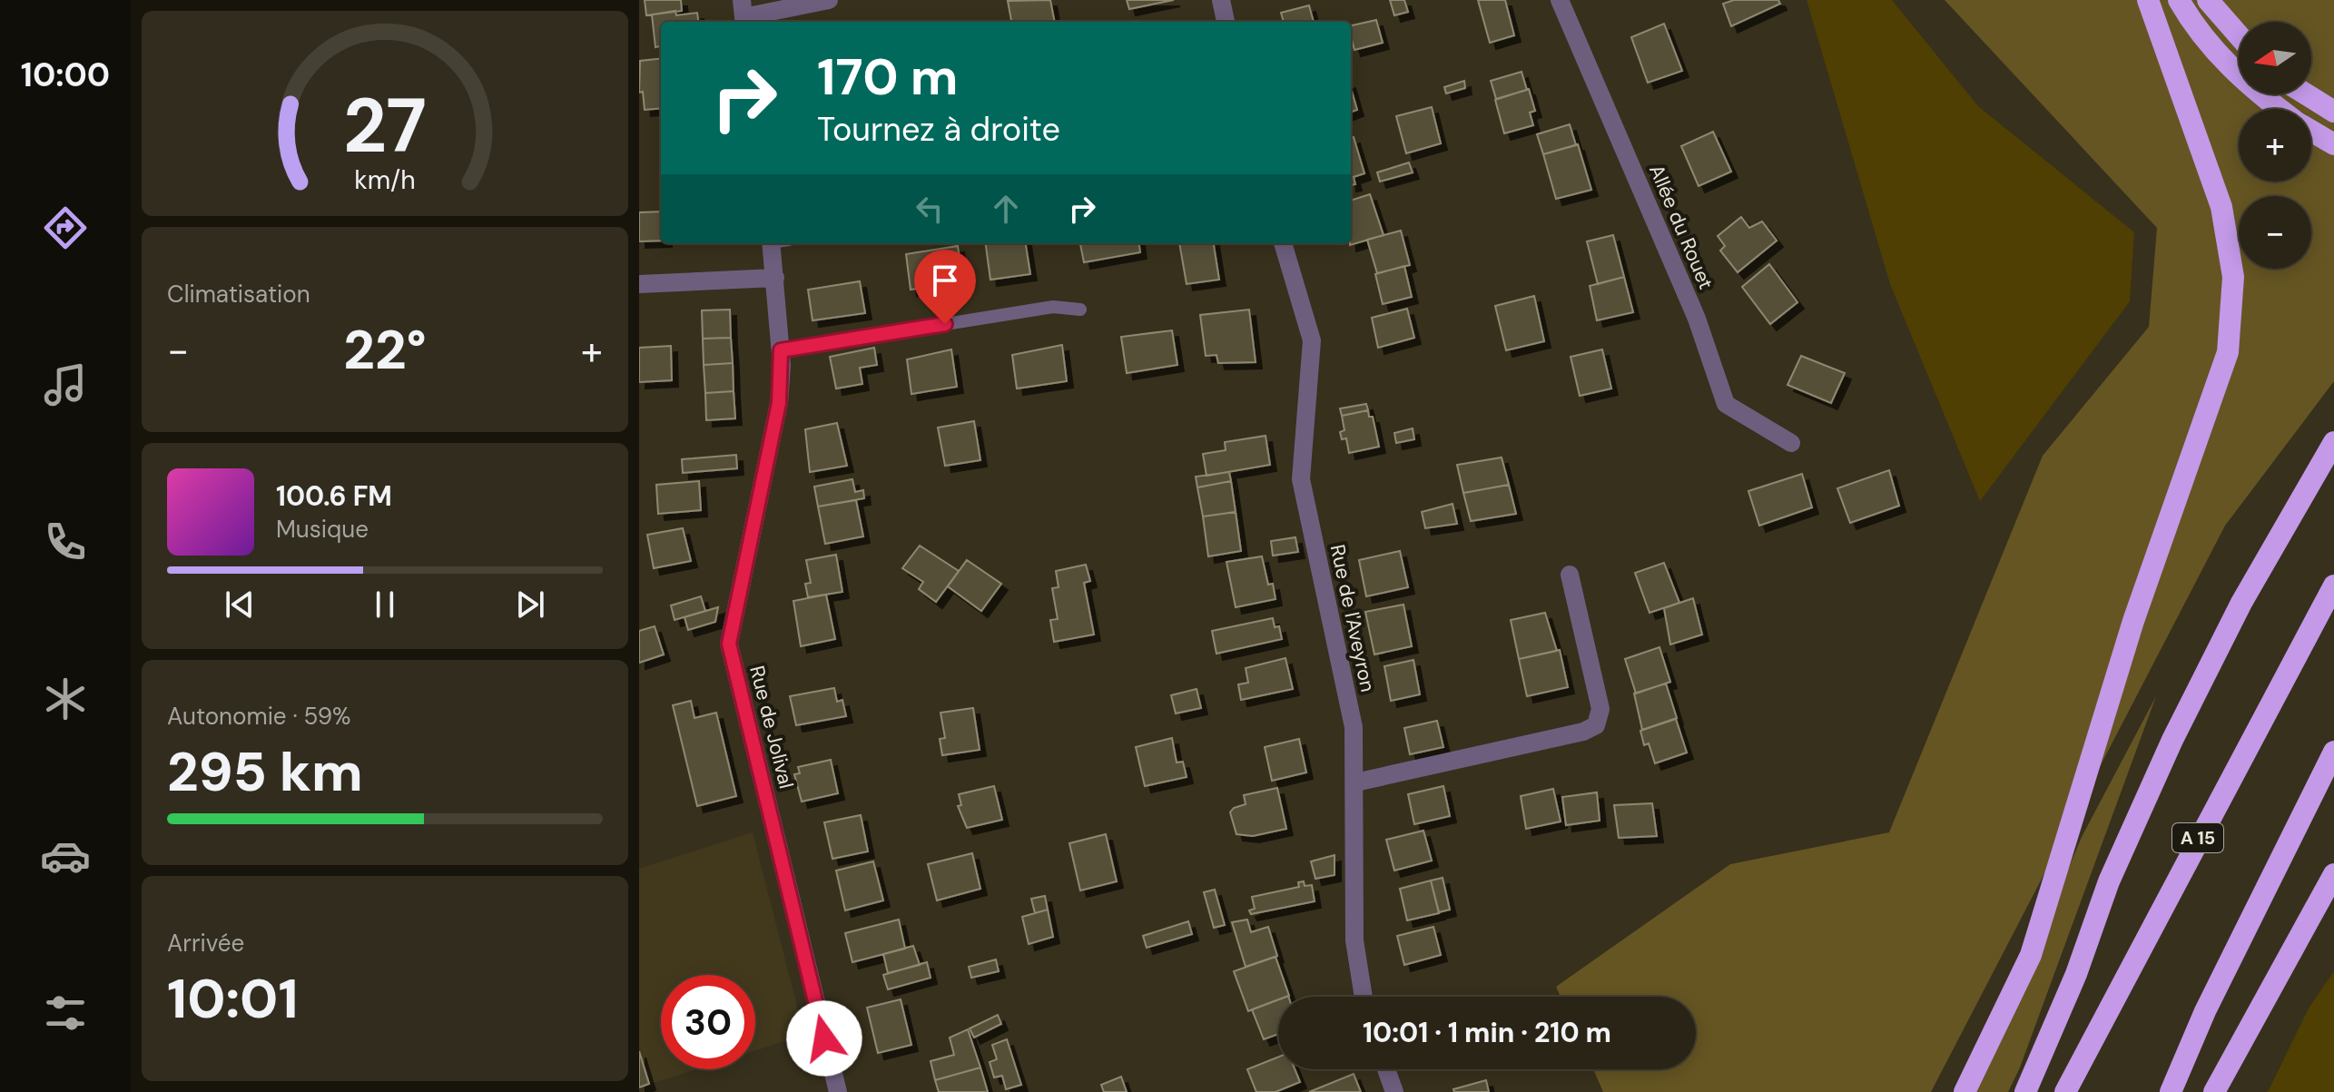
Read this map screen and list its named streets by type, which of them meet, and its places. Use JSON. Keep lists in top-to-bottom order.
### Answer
{
  "streets": {
    "highway": ["A 15"],
    "street": ["Allée du Rouet", "Rue de l'Aveyron", "Rue de Jolival"]
  },
  "north": "left",
  "page": {
    "tabs": "10:00",
    "map_buttons": ["+", "−"],
    "turn": ["170 m", "Tournez à droite"],
    "tile": [
      "Climatisation",
      ["Autonomie · 59%", "295 km"],
      ["Arrivée", "10:01"]
    ],
    "heat": ["−", "22°", "+"],
    "song": ["100.6 FM", "Musique"],
    "limit": "30",
    "trip": "10:01 · 1 min · 210 m",
    "gauge": ["27", "km/h"]
  }
}
